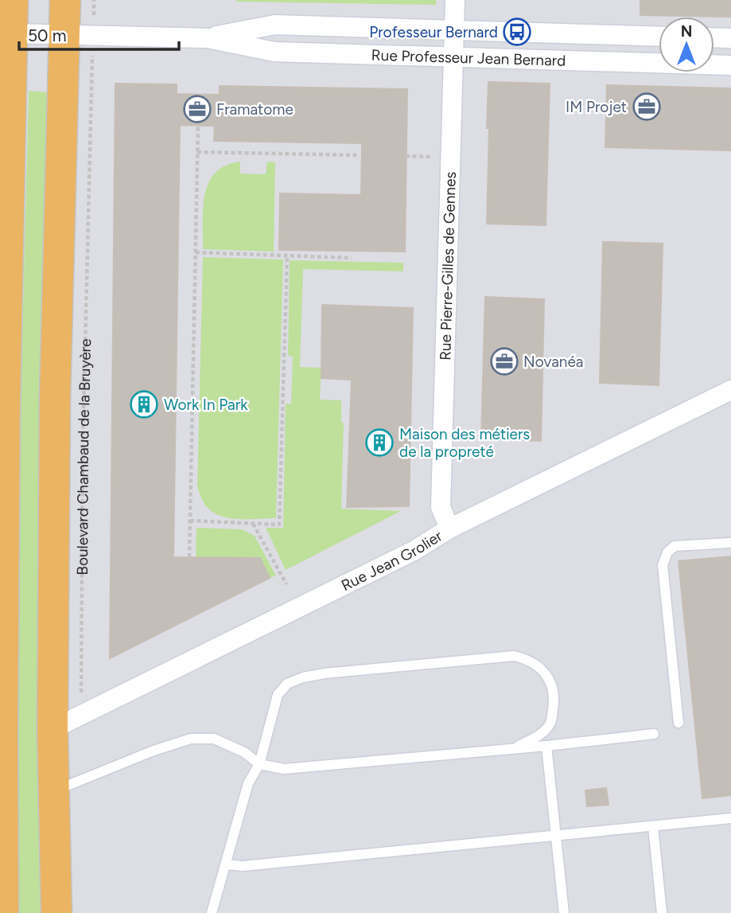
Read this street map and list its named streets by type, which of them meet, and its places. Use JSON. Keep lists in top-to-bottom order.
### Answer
{
  "streets": {
    "main road": ["Boulevard Chambaud de la Bruyère"],
    "street": ["Rue Professeur Jean Bernard", "Rue Pierre-Gilles de Gennes", "Rue Jean Grolier"]
  },
  "crossings": [
    ["Rue Professeur Jean Bernard", "Rue Pierre-Gilles de Gennes"],
    ["Rue Professeur Jean Bernard", "Boulevard Chambaud de la Bruyère"],
    ["Rue Pierre-Gilles de Gennes", "Rue Jean Grolier"],
    ["Boulevard Chambaud de la Bruyère", "Rue Jean Grolier"]
  ],
  "places": {
    "bus stop": ["Professeur Bernard"],
    "office": ["IM Projet", "Framatome", "Novanéa"],
    "building": ["Work In Park", "Maison des métiers de la propreté"]
  },
  "scale_bar": "50 m",
  "north": "top"
}
